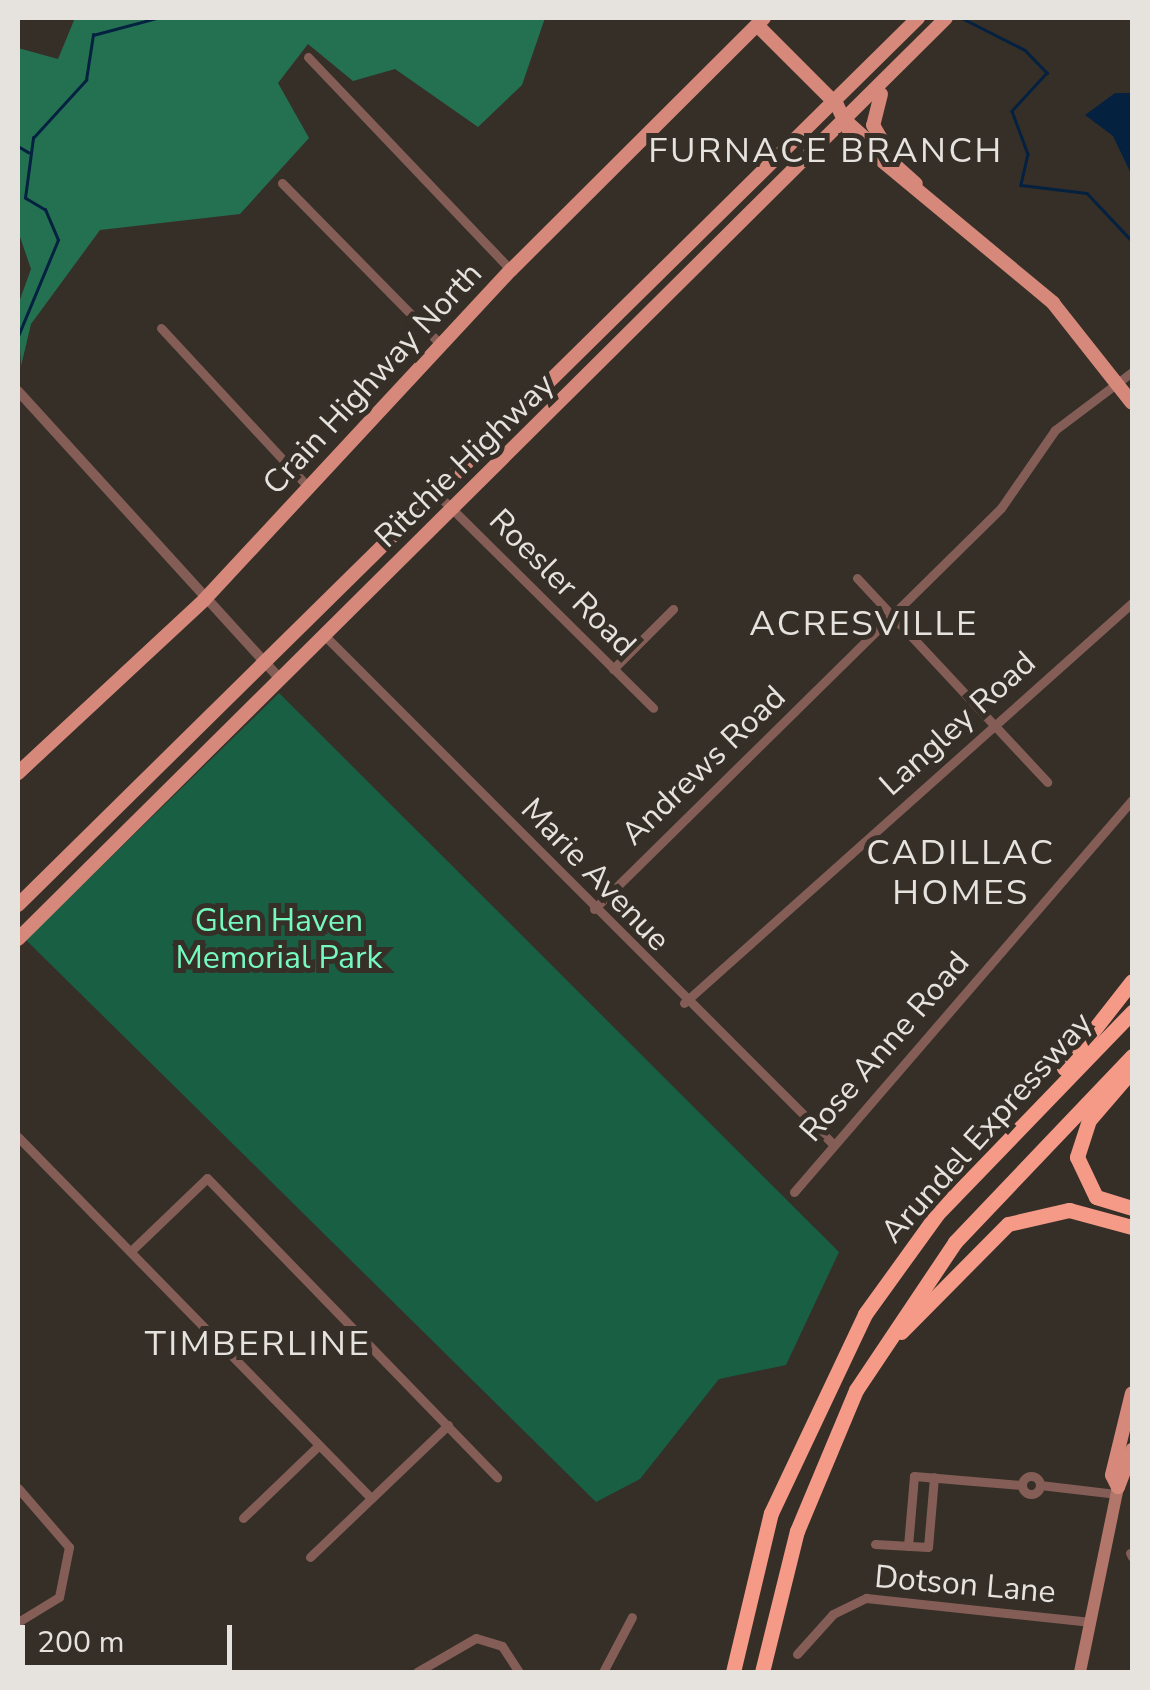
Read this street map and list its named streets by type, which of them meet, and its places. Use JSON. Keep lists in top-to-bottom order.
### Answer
{
  "streets": {
    "highway": ["Arundel Expressway"],
    "main road": ["Crain Highway North", "Ritchie Highway"],
    "street": [
      "Roesler Road",
      "Langley Road",
      "Andrews Road",
      "Marie Avenue",
      "Rose Anne Road",
      "Dotson Lane"
    ]
  },
  "crossings": [
    ["Ritchie Highway", "Roesler Road"],
    ["Ritchie Highway", "Marie Avenue"],
    ["Langley Road", "Marie Avenue"],
    ["Andrews Road", "Marie Avenue"],
    ["Marie Avenue", "Rose Anne Road"]
  ],
  "districts": [
    "FURNACE BRANCH",
    "ACRESVILLE",
    "CADILLAC HOMES",
    "TIMBERLINE"
  ],
  "parks": ["Glen Haven Memorial Park"],
  "scale_bar": "200 m"
}
